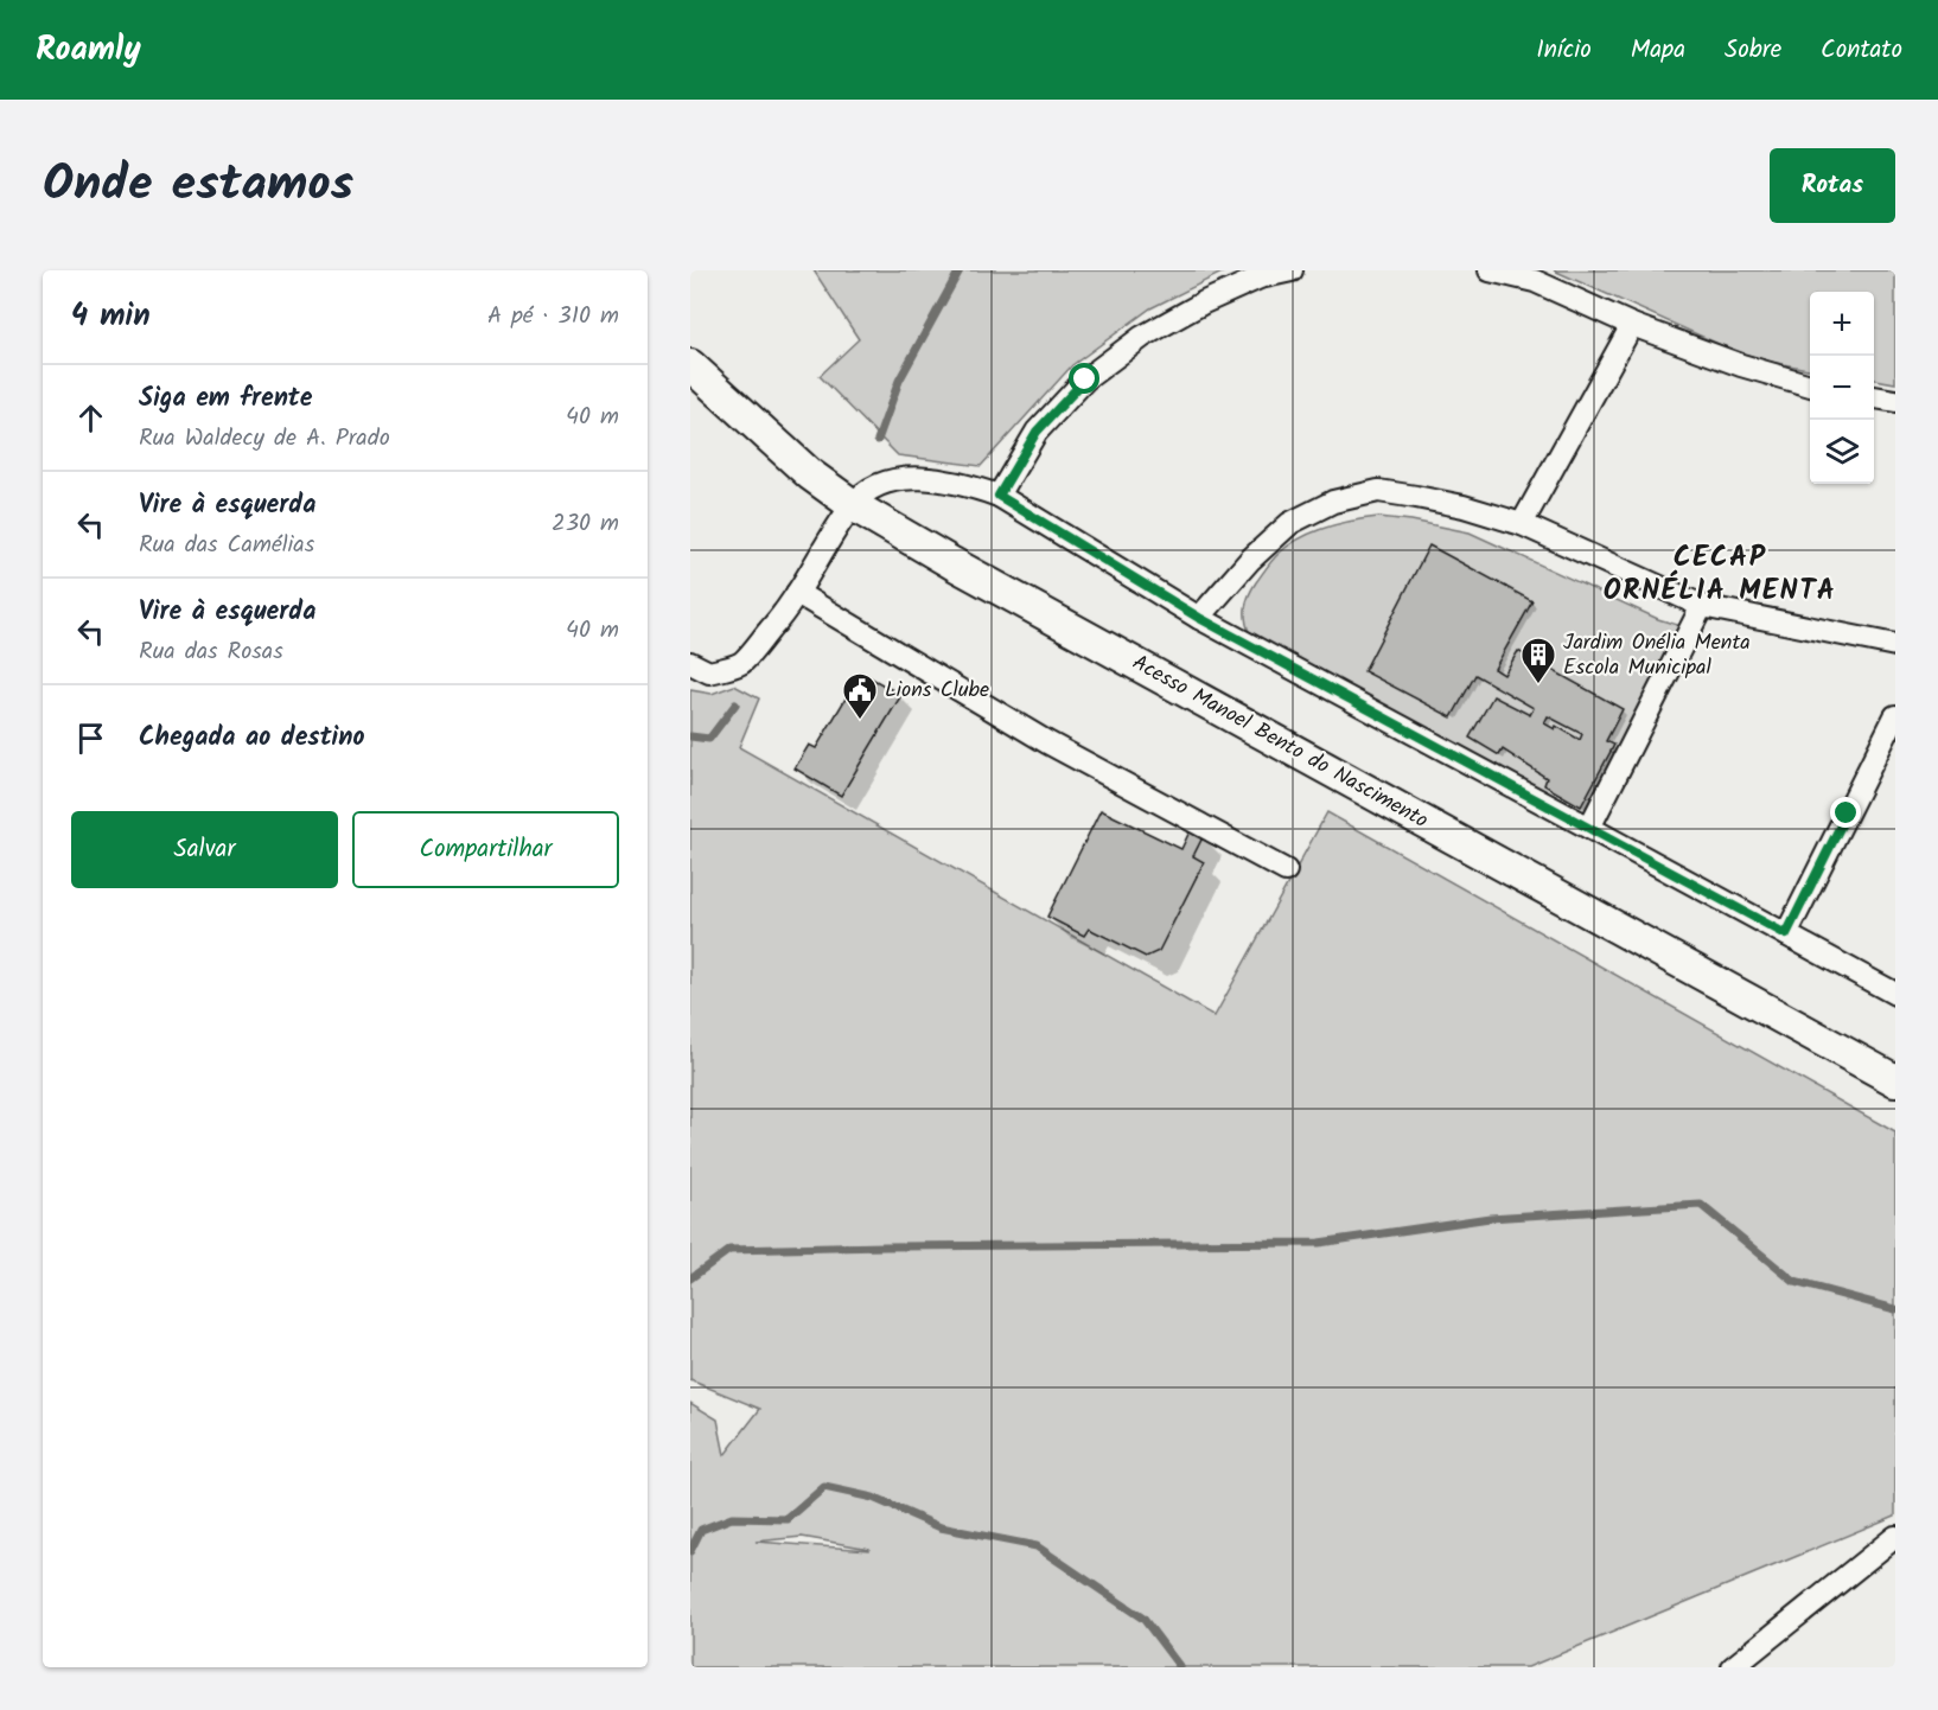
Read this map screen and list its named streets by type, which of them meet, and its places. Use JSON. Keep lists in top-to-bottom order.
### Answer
{
  "streets": {
    "main road": ["Acesso Manoel Bento do Nascimento"]
  },
  "districts": ["CECAP ORNÉLIA MENTA"],
  "places": {
    "building": ["Jardim Onélia Menta Escola Municipal"],
    "public building": ["Lions Clube"]
  },
  "page": {
    "header": "Roamly",
    "nav": [
      "Início",
      "Mapa",
      "Sobre",
      "Contato"
    ],
    "title": "Onde estamos",
    "buttons": [
      "Rotas",
      ["Salvar", "Compartilhar"]
    ],
    "heading": ["4 min", "A pé · 310 m"],
    "map_buttons": ["+", "−"],
    "list": [
      ["Siga em frente", "Rua Waldecy de A. Prado", "40 m"],
      ["Vire à esquerda", "Rua das Camélias", "230 m"],
      ["Vire à esquerda", "Rua das Rosas", "40 m"],
      "Chegada ao destino"
    ]
  }
}
